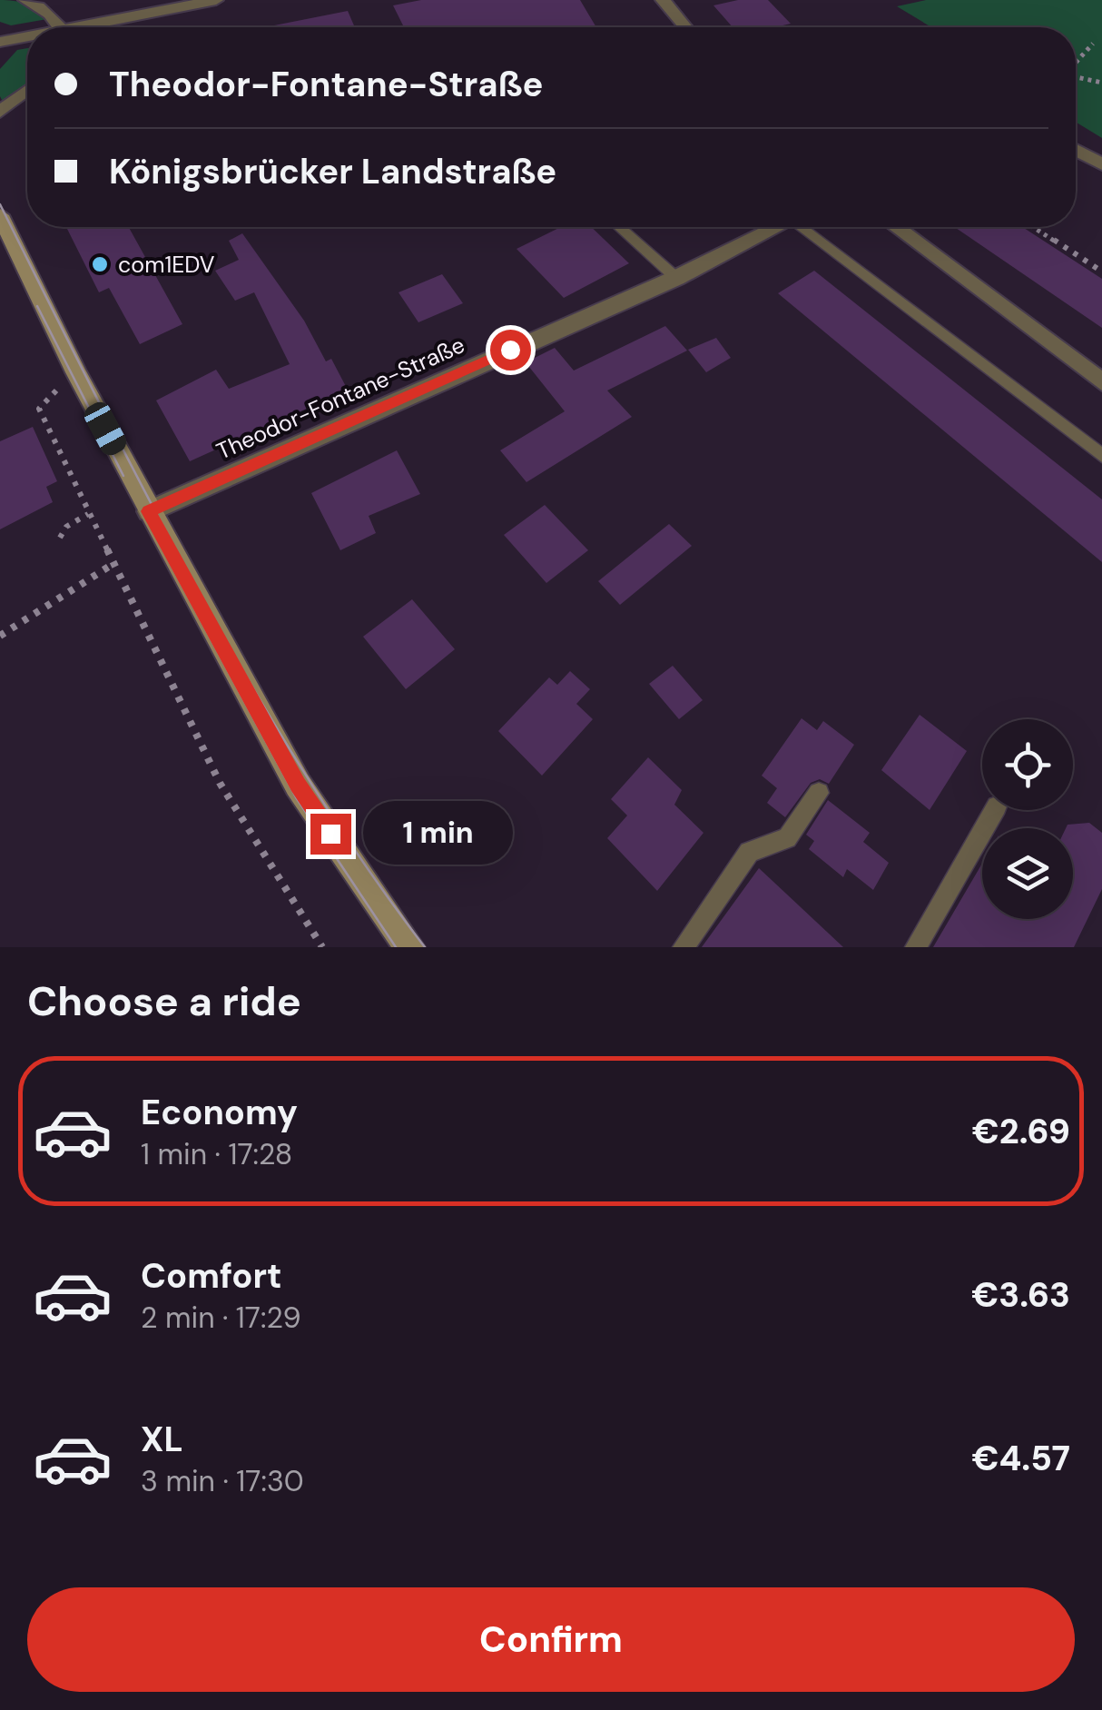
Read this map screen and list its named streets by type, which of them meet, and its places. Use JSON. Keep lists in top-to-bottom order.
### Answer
{
  "streets": {
    "street": ["Theodor-Fontane-Straße"]
  },
  "places": ["com1EDV"],
  "page": {
    "banner": ["Theodor-Fontane-Straße", "Königsbrücker Landstraße"],
    "bubble": "1 min",
    "heading": "Choose a ride",
    "list": [
      {
        "name": "Economy",
        "note": "1 min · 17:28",
        "value": "€2.69"
      },
      {
        "name": "Comfort",
        "note": "2 min · 17:29",
        "value": "€3.63"
      },
      {
        "name": "XL",
        "note": "3 min · 17:30",
        "value": "€4.57"
      }
    ],
    "buttons": "Confirm"
  }
}
